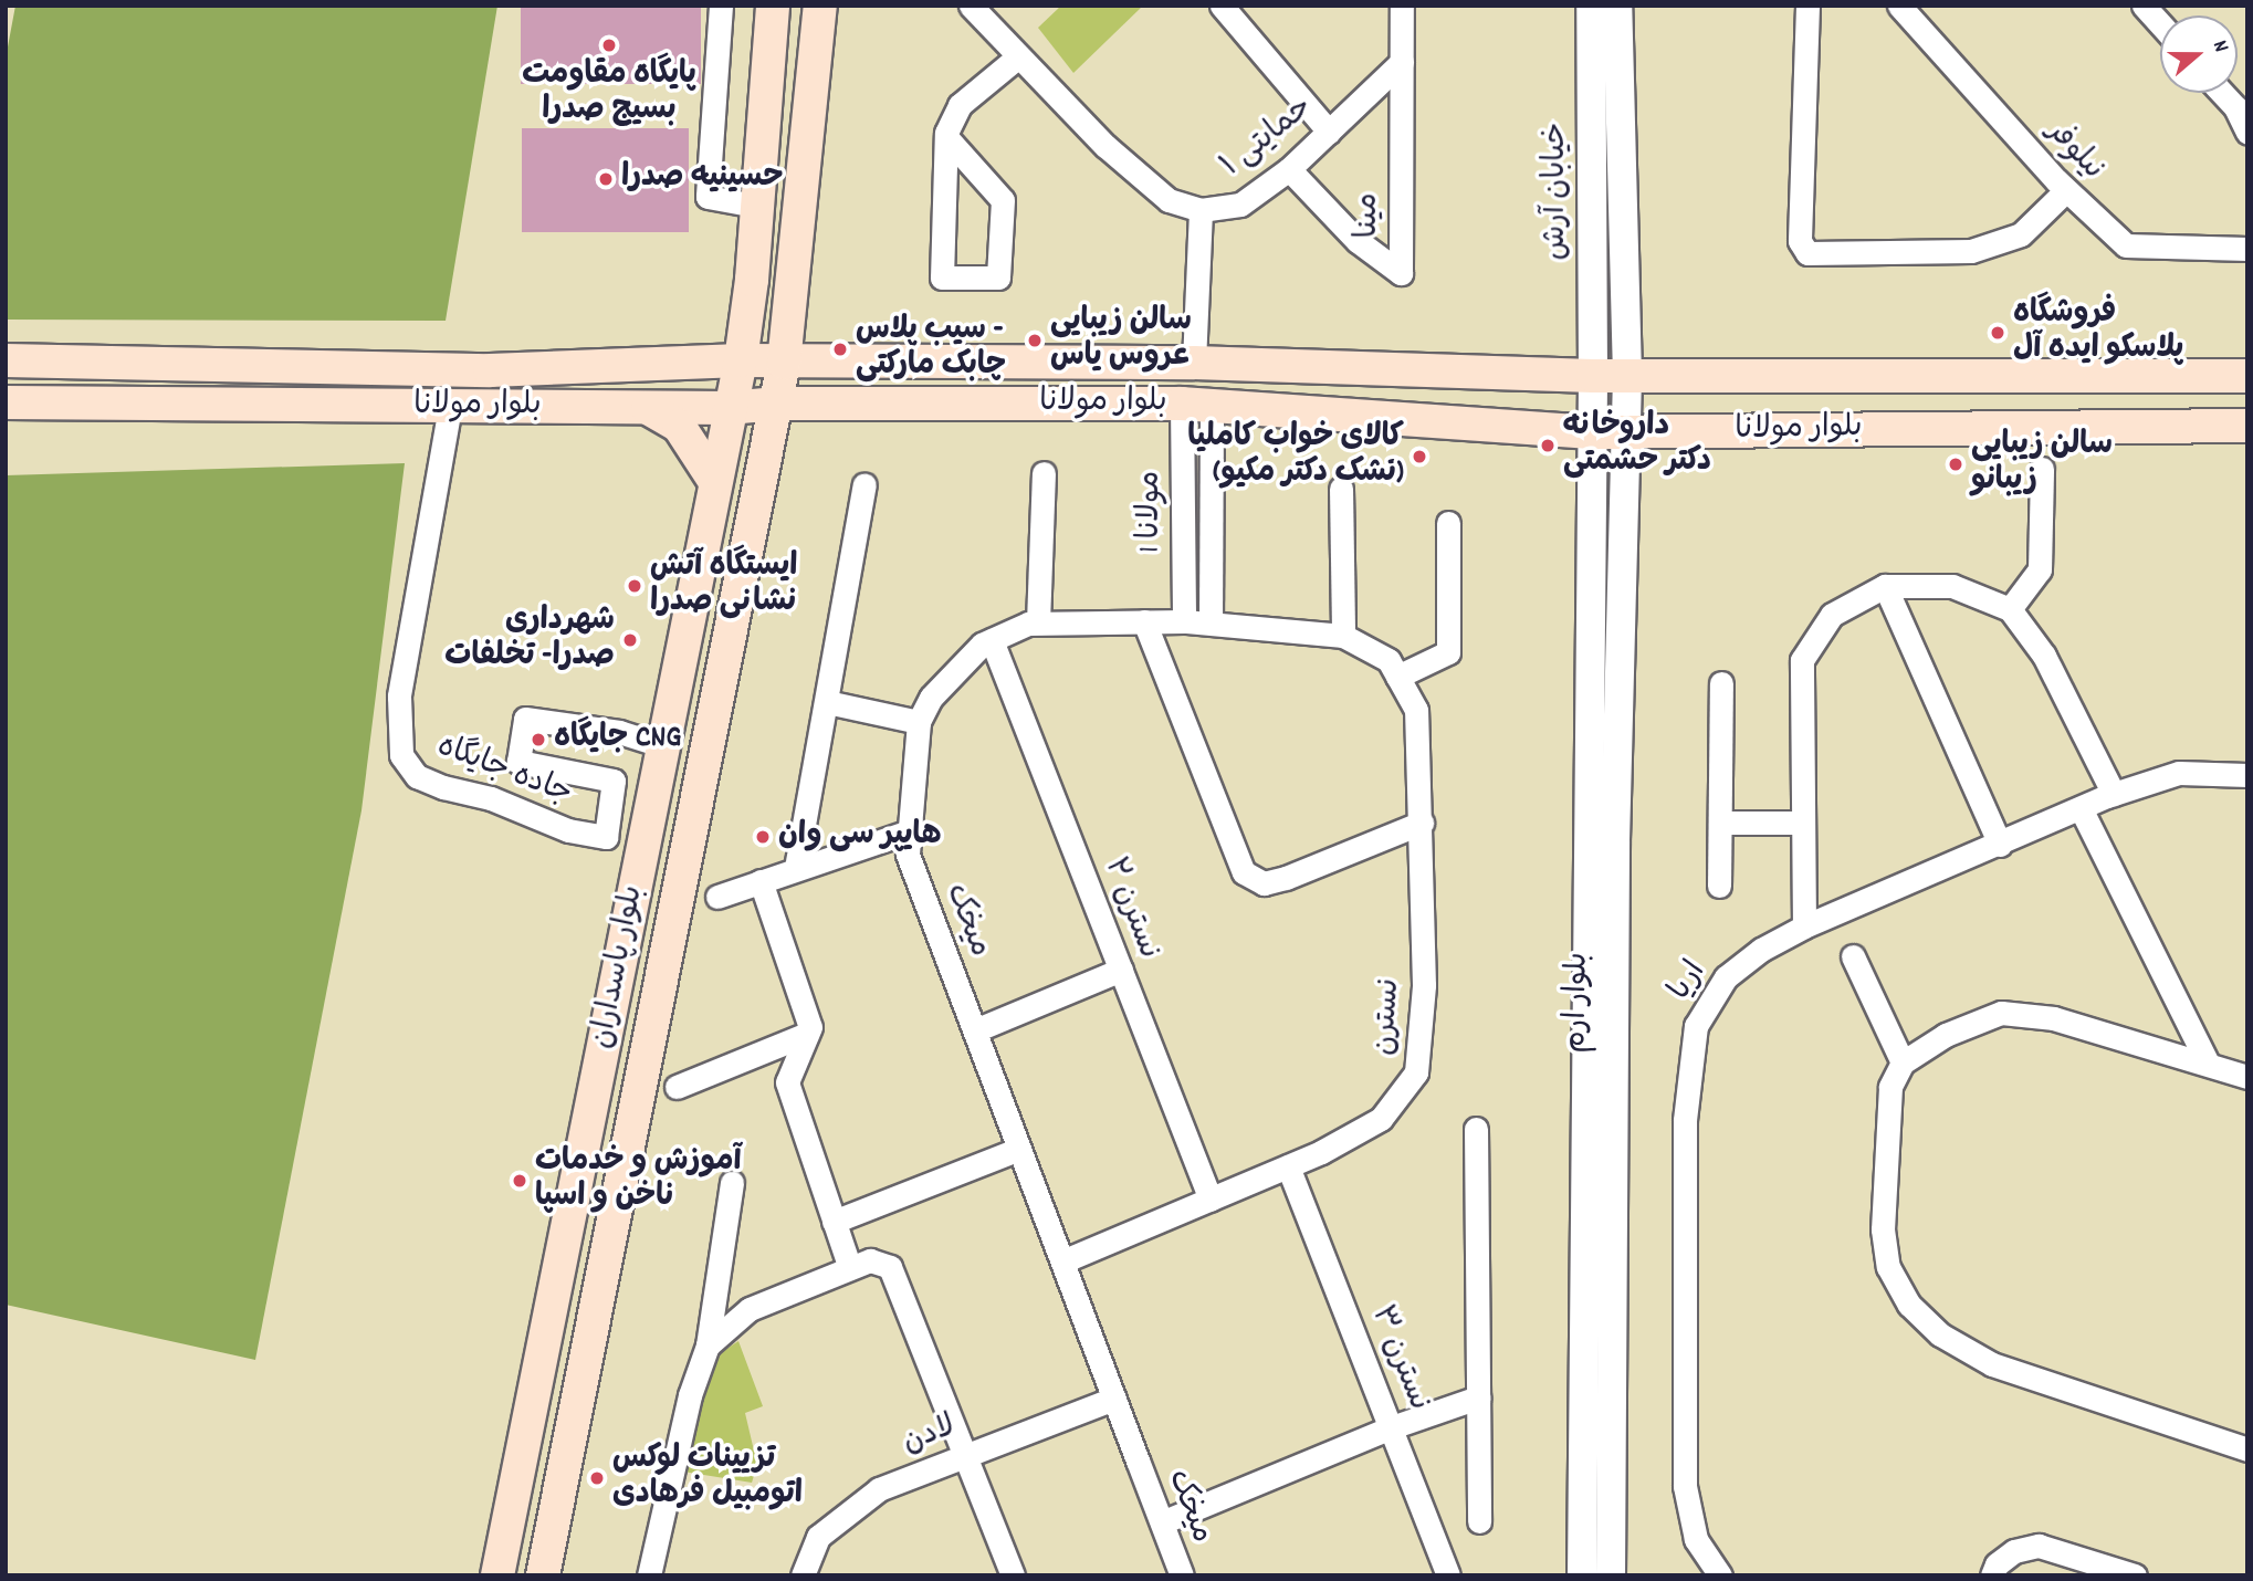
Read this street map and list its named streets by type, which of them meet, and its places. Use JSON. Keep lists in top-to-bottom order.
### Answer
{
  "streets": {
    "main road": ["بلوار مولانا", "بلوار پاسداران"],
    "street": [
      "حمایتی ۱",
      "نیلوفر",
      "خیابان آرش",
      "مینا",
      "مولانا 1",
      "جاده جایگاه",
      "نسترن ۲",
      "میخک",
      "اریا",
      "بلوار ارم",
      "نسترن",
      "نسترن ۳",
      "لادن"
    ]
  },
  "crossings": [
    ["حمایتی ۱", "مینا"],
    ["خیابان آرش", "بلوار مولانا"],
    ["خیابان آرش", "بلوار ارم"],
    ["بلوار مولانا", "مولانا 1"],
    ["بلوار مولانا", "جاده جایگاه"],
    ["بلوار مولانا", "بلوار پاسداران"],
    ["بلوار مولانا", "بلوار ارم"],
    ["مولانا 1", "میخک"],
    ["جاده جایگاه", "بلوار پاسداران"],
    ["نسترن ۲", "میخک"],
    ["نسترن ۲", "نسترن"],
    ["میخک", "نسترن"],
    ["میخک", "لادن"],
    ["نسترن", "نسترن ۳"]
  ],
  "places": [
    "پایگاه مقاومت بسیج صدرا",
    "حسینیه صدرا",
    "فروشگاه پلاسکو ایده آل",
    "سالن زیبایی عروس یاس",
    "سیب پلاس - چابک مارکتی",
    "داروخانه دکتر حشمتی",
    "کالای خواب کاملیا (تشک دکتر مکیو)",
    "سالن‌ زیبایی زیبانو",
    "ایستگاه آتش نشانی صدرا",
    "شهرداری صدرا- تخلفات",
    "جایگاه CNG",
    "هایپر سی وان",
    "آموزش و خدمات ناخن و اسپا",
    "تزیینات لوکس اتومبیل فرهادی"
  ],
  "north": "right"
}
